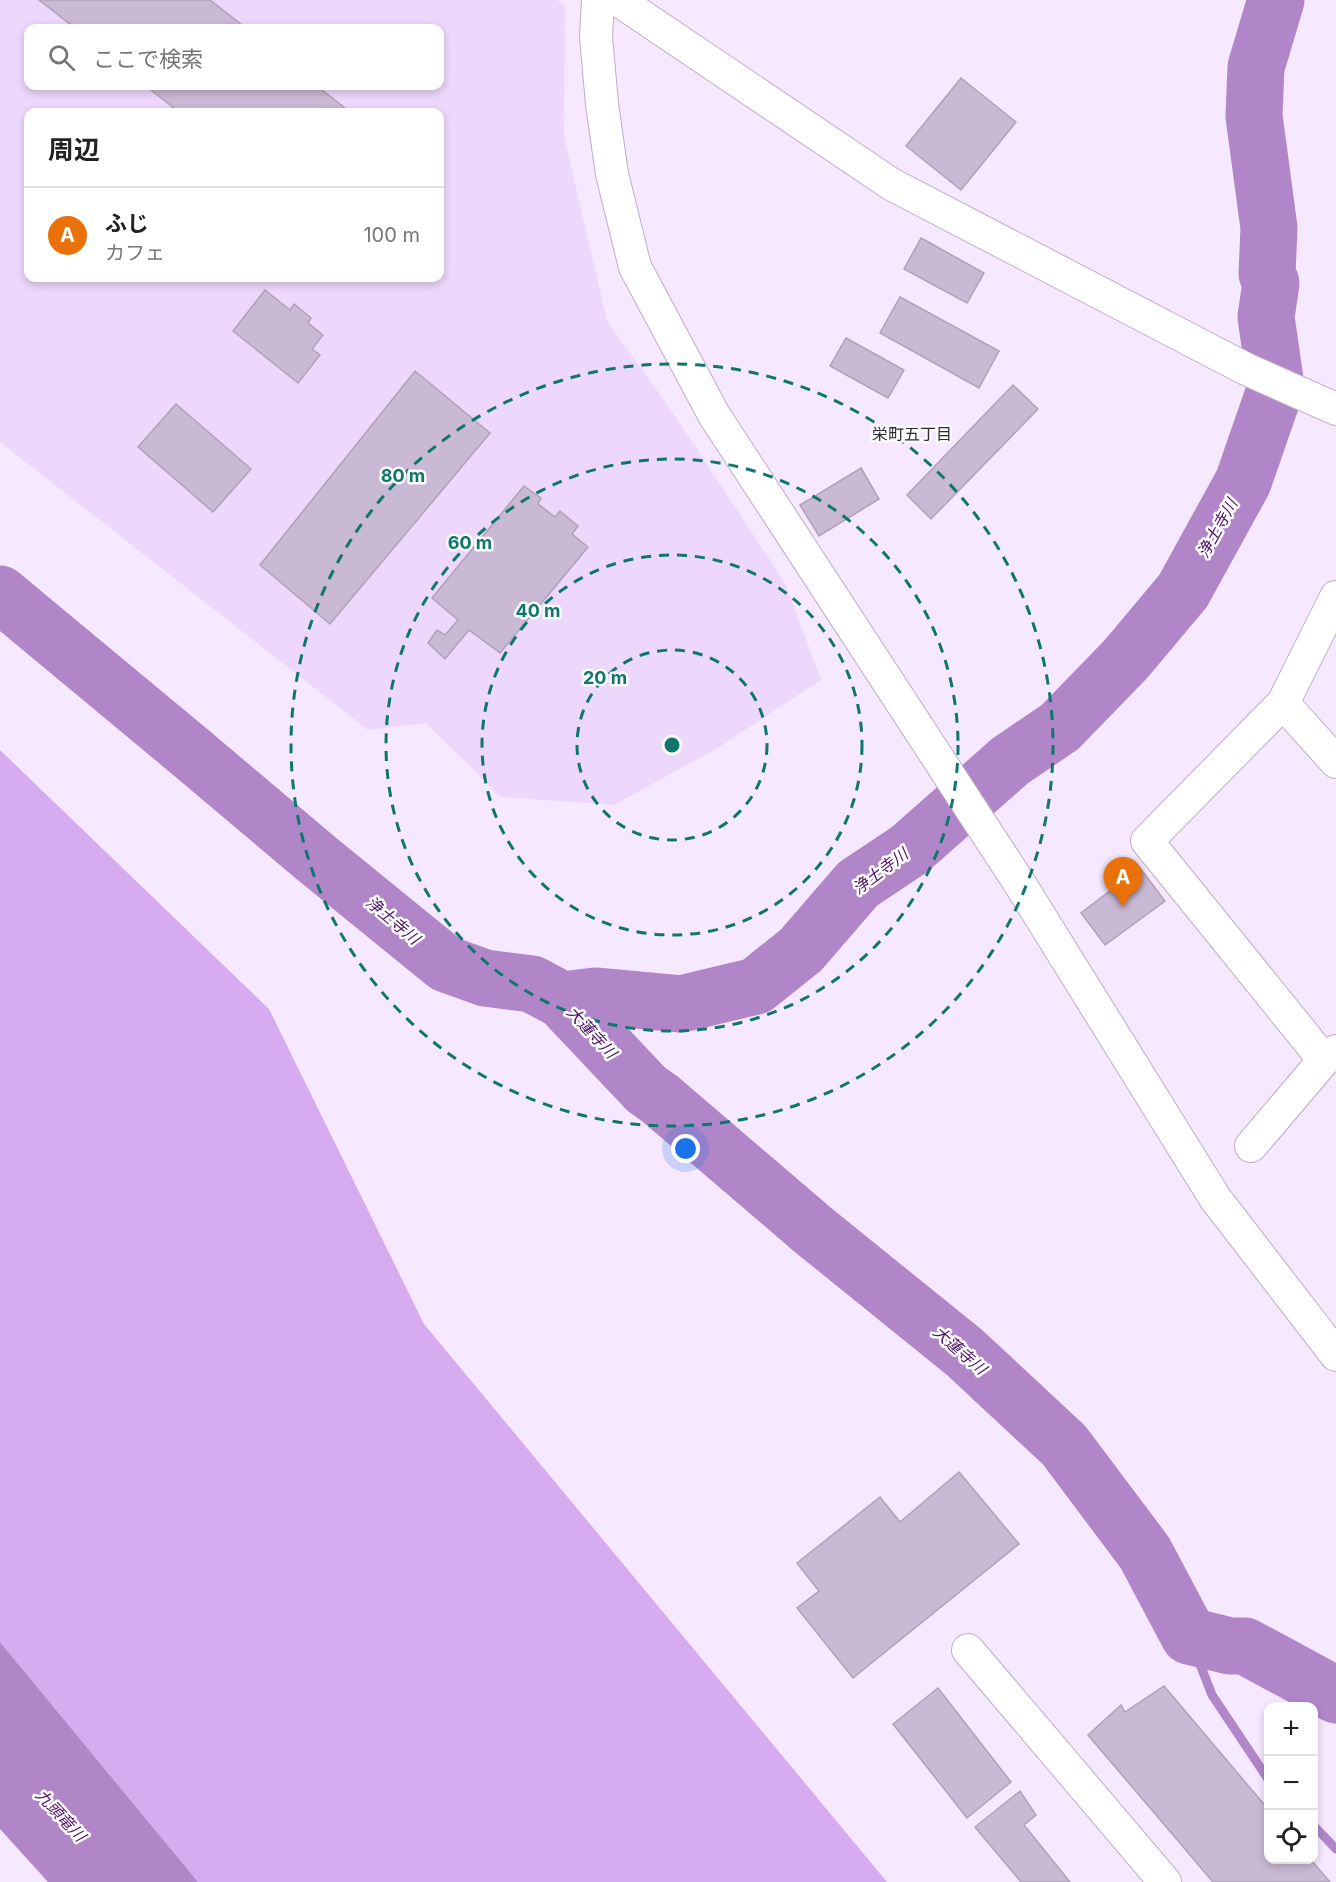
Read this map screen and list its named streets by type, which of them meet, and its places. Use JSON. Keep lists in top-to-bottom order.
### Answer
{
  "districts": ["栄町五丁目"],
  "water": ["浄土寺川", "大蓮寺川", "九頭竜川"],
  "page": {
    "search": "ここで検索",
    "heading": "周辺",
    "list": [
      {
        "mark": "A",
        "name": "ふじ",
        "note": "カフェ",
        "value": "100 m"
      }
    ],
    "pins": "A",
    "map_buttons": ["+", "−"]
  },
  "rings": [
    "80 m",
    "60 m",
    "40 m",
    "20 m"
  ]
}
